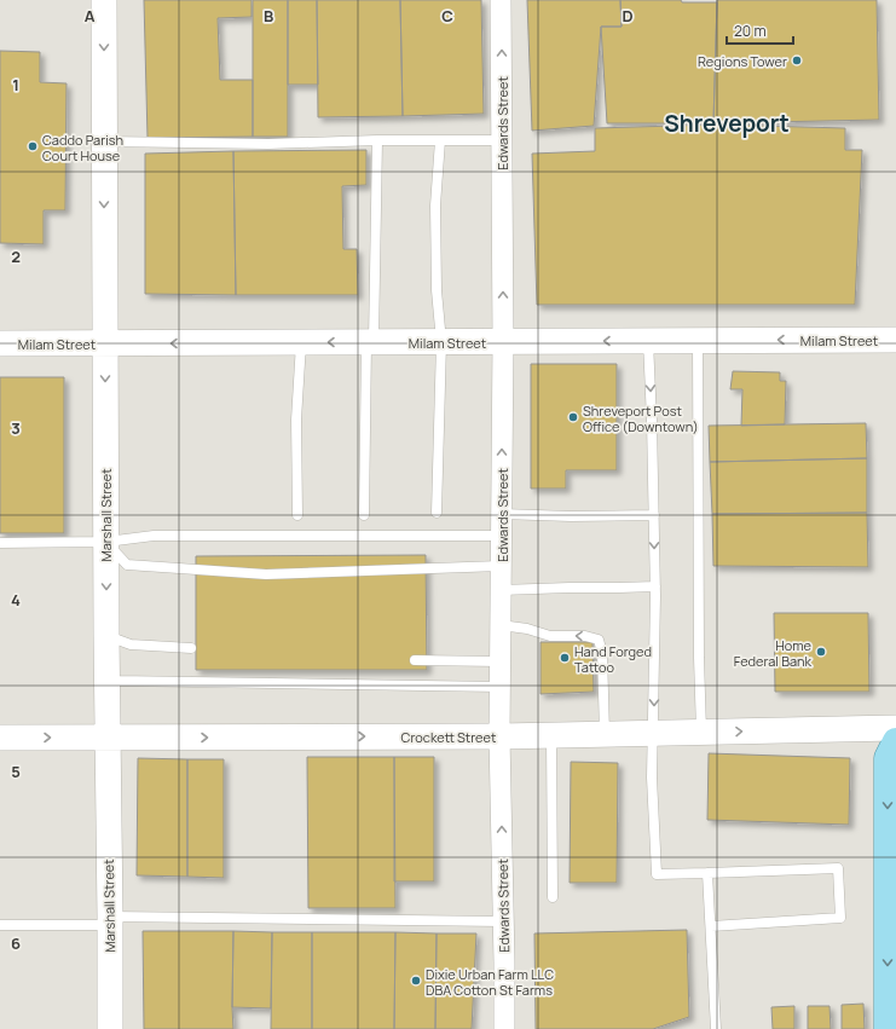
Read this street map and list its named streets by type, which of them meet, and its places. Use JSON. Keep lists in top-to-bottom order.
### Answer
{
  "streets": {
    "street": [
      "Edwards Street",
      "Milam Street",
      "Marshall Street",
      "Crockett Street"
    ]
  },
  "crossings": [
    ["Edwards Street", "Milam Street"],
    ["Edwards Street", "Crockett Street"],
    ["Milam Street", "Marshall Street"],
    ["Marshall Street", "Crockett Street"]
  ],
  "one_way": [
    "Edwards Street",
    "Milam Street",
    "Marshall Street",
    "Crockett Street"
  ],
  "districts": ["Shreveport"],
  "places": [
    "Regions Tower",
    "Caddo Parish Court House",
    "Shreveport Post Office (Downtown)",
    "Home Federal Bank",
    "Hand Forged Tattoo",
    "Dixie Urban Farm LLC DBA Cotton St Farms"
  ],
  "scale_bar": "20 m",
  "grid": {
    "columns": [
      "A",
      "B",
      "C",
      "D"
    ],
    "rows": [
      "1",
      "2",
      "3",
      "4",
      "5",
      "6"
    ]
  }
}
